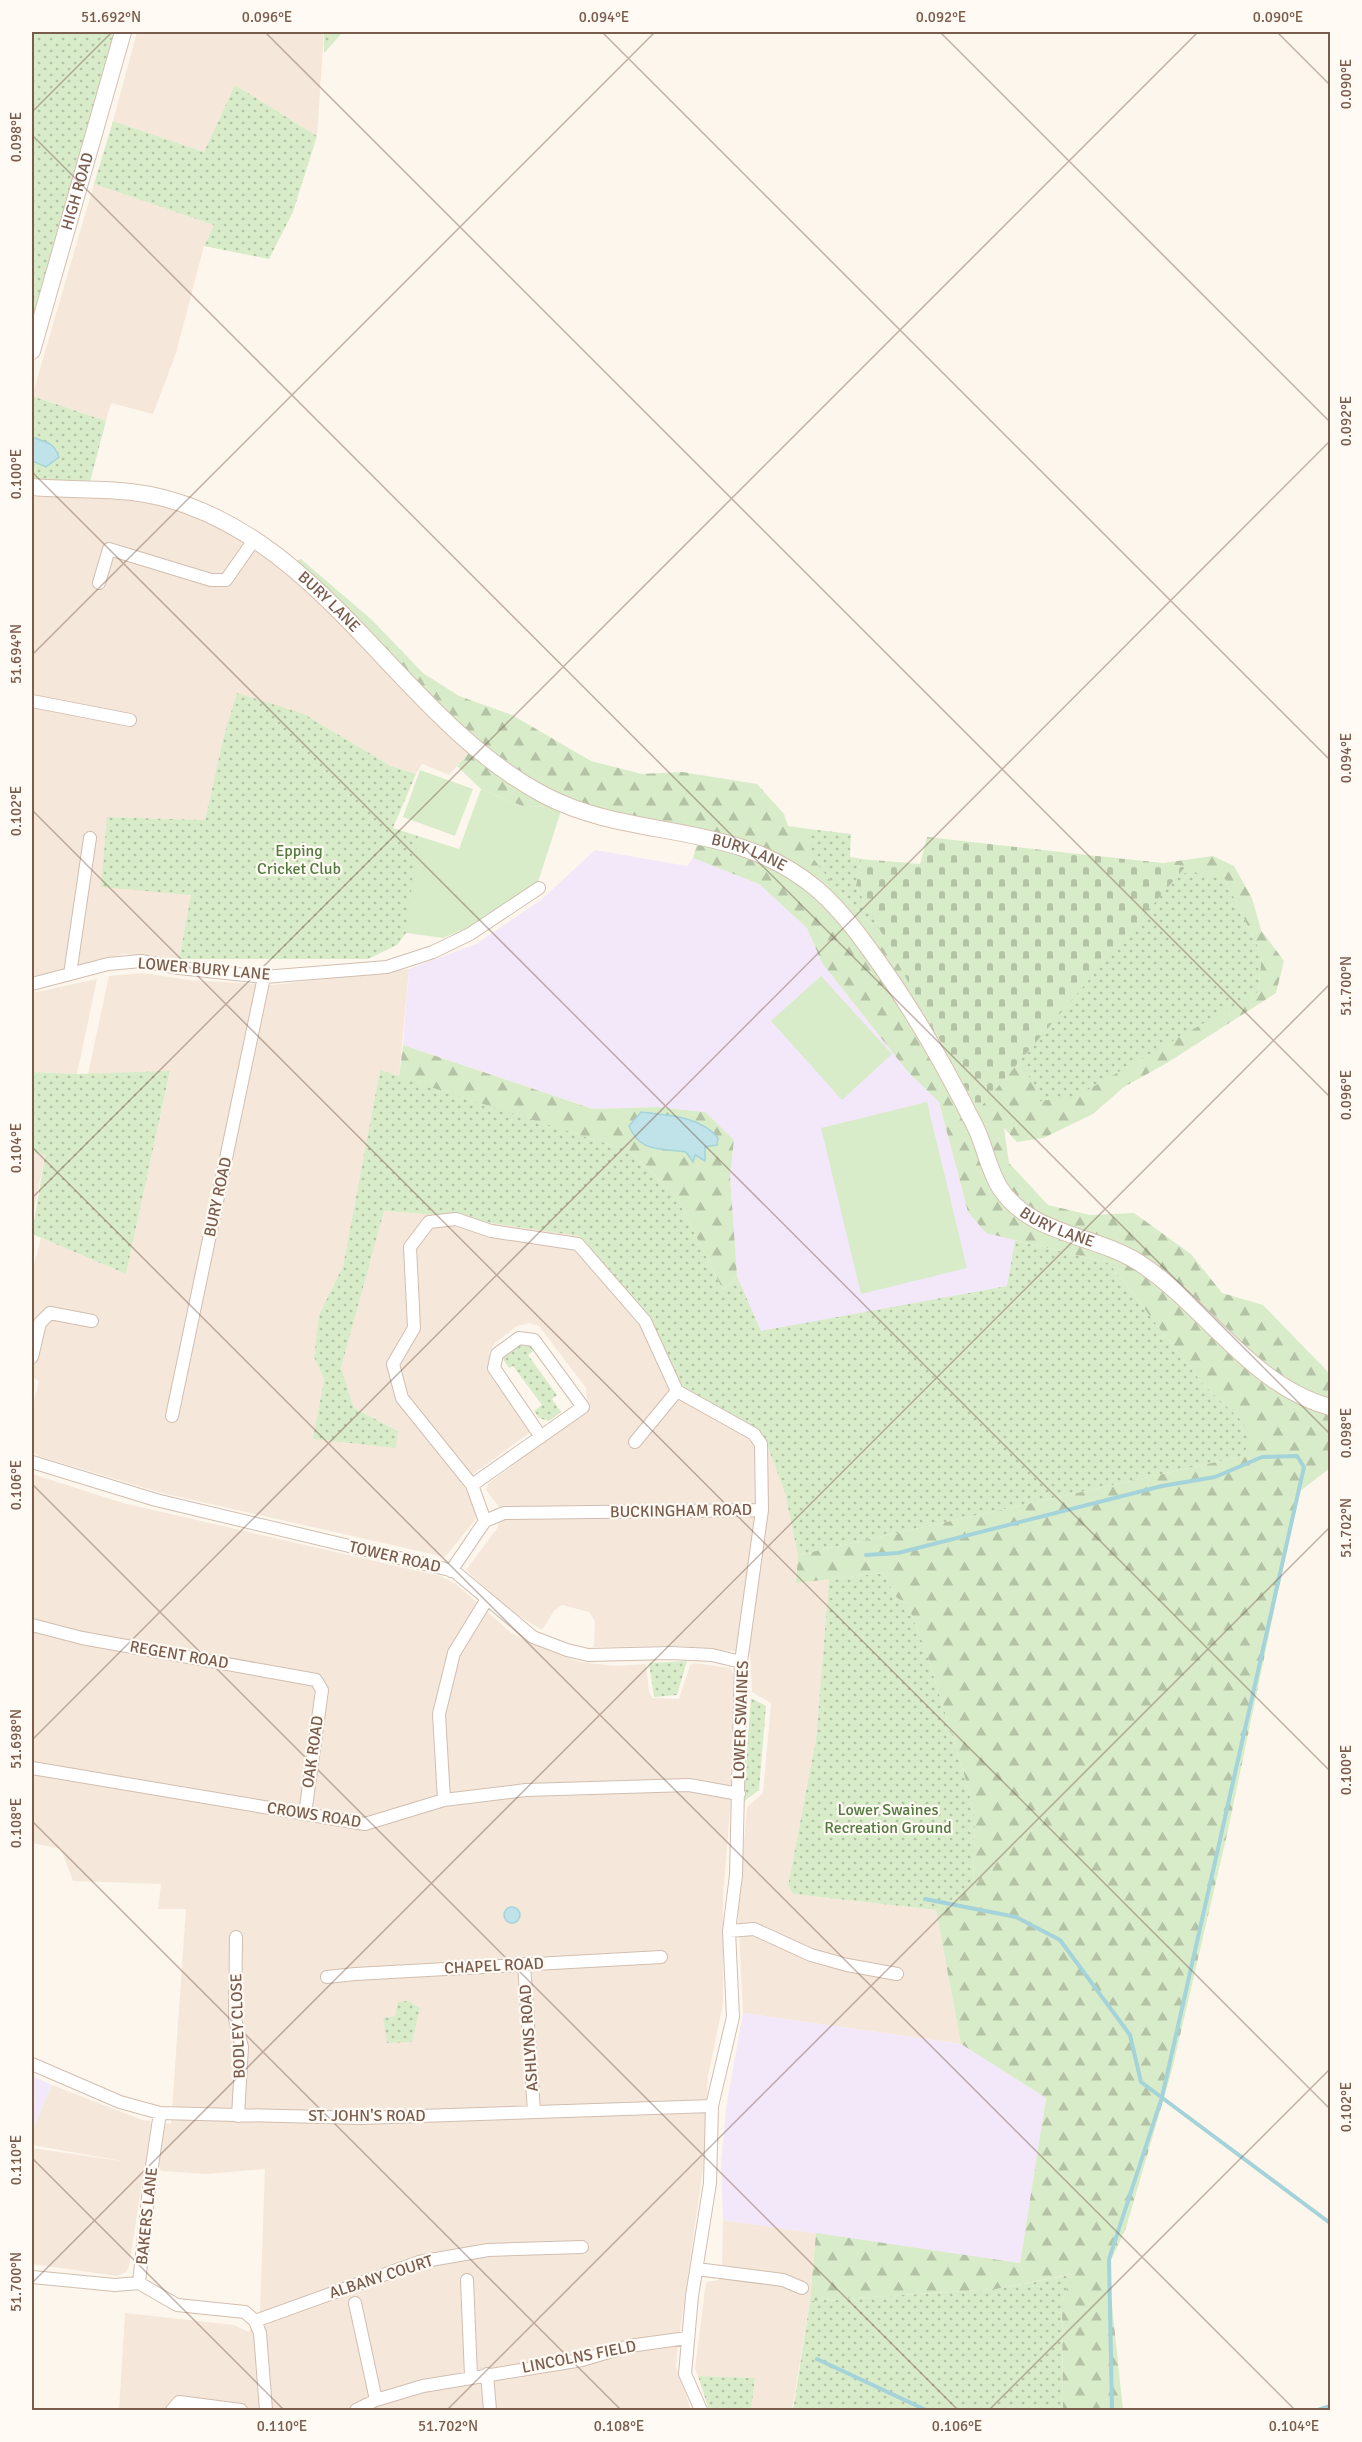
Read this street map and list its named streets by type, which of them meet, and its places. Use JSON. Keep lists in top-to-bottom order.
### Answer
{
  "streets": {
    "main road": ["HIGH ROAD", "BURY LANE"],
    "street": [
      "LOWER BURY LANE",
      "BURY ROAD",
      "BUCKINGHAM ROAD",
      "TOWER ROAD",
      "REGENT ROAD",
      "LOWER SWAINES",
      "OAK ROAD",
      "CROWS ROAD",
      "CHAPEL ROAD",
      "BODLEY CLOSE",
      "ASHLYNS ROAD",
      "ST. JOHN'S ROAD",
      "BAKERS LANE",
      "ALBANY COURT",
      "LINCOLNS FIELD"
    ]
  },
  "crossings": [
    ["LOWER BURY LANE", "BURY ROAD"],
    ["BUCKINGHAM ROAD", "LOWER SWAINES"],
    ["TOWER ROAD", "LOWER SWAINES"],
    ["REGENT ROAD", "OAK ROAD"],
    ["LOWER SWAINES", "CROWS ROAD"],
    ["LOWER SWAINES", "ST. JOHN'S ROAD"],
    ["LOWER SWAINES", "LINCOLNS FIELD"],
    ["OAK ROAD", "CROWS ROAD"],
    ["CHAPEL ROAD", "ASHLYNS ROAD"],
    ["BODLEY CLOSE", "ST. JOHN'S ROAD"],
    ["ASHLYNS ROAD", "ST. JOHN'S ROAD"],
    ["ST. JOHN'S ROAD", "BAKERS LANE"],
    ["BAKERS LANE", "ALBANY COURT"]
  ],
  "parks": ["Epping Cricket Club", "Lower Swaines Recreation Ground"],
  "coordinates": [
    "51.692°N",
    "0.096°E",
    "0.094°E",
    "0.092°E",
    "0.090°E",
    "0.098°E",
    "0.100°E",
    "51.694°N",
    "0.102°E",
    "51.700°N",
    "0.104°E",
    "0.106°E",
    "51.702°N",
    "51.698°N",
    "0.108°E",
    "0.110°E"
  ]
}
